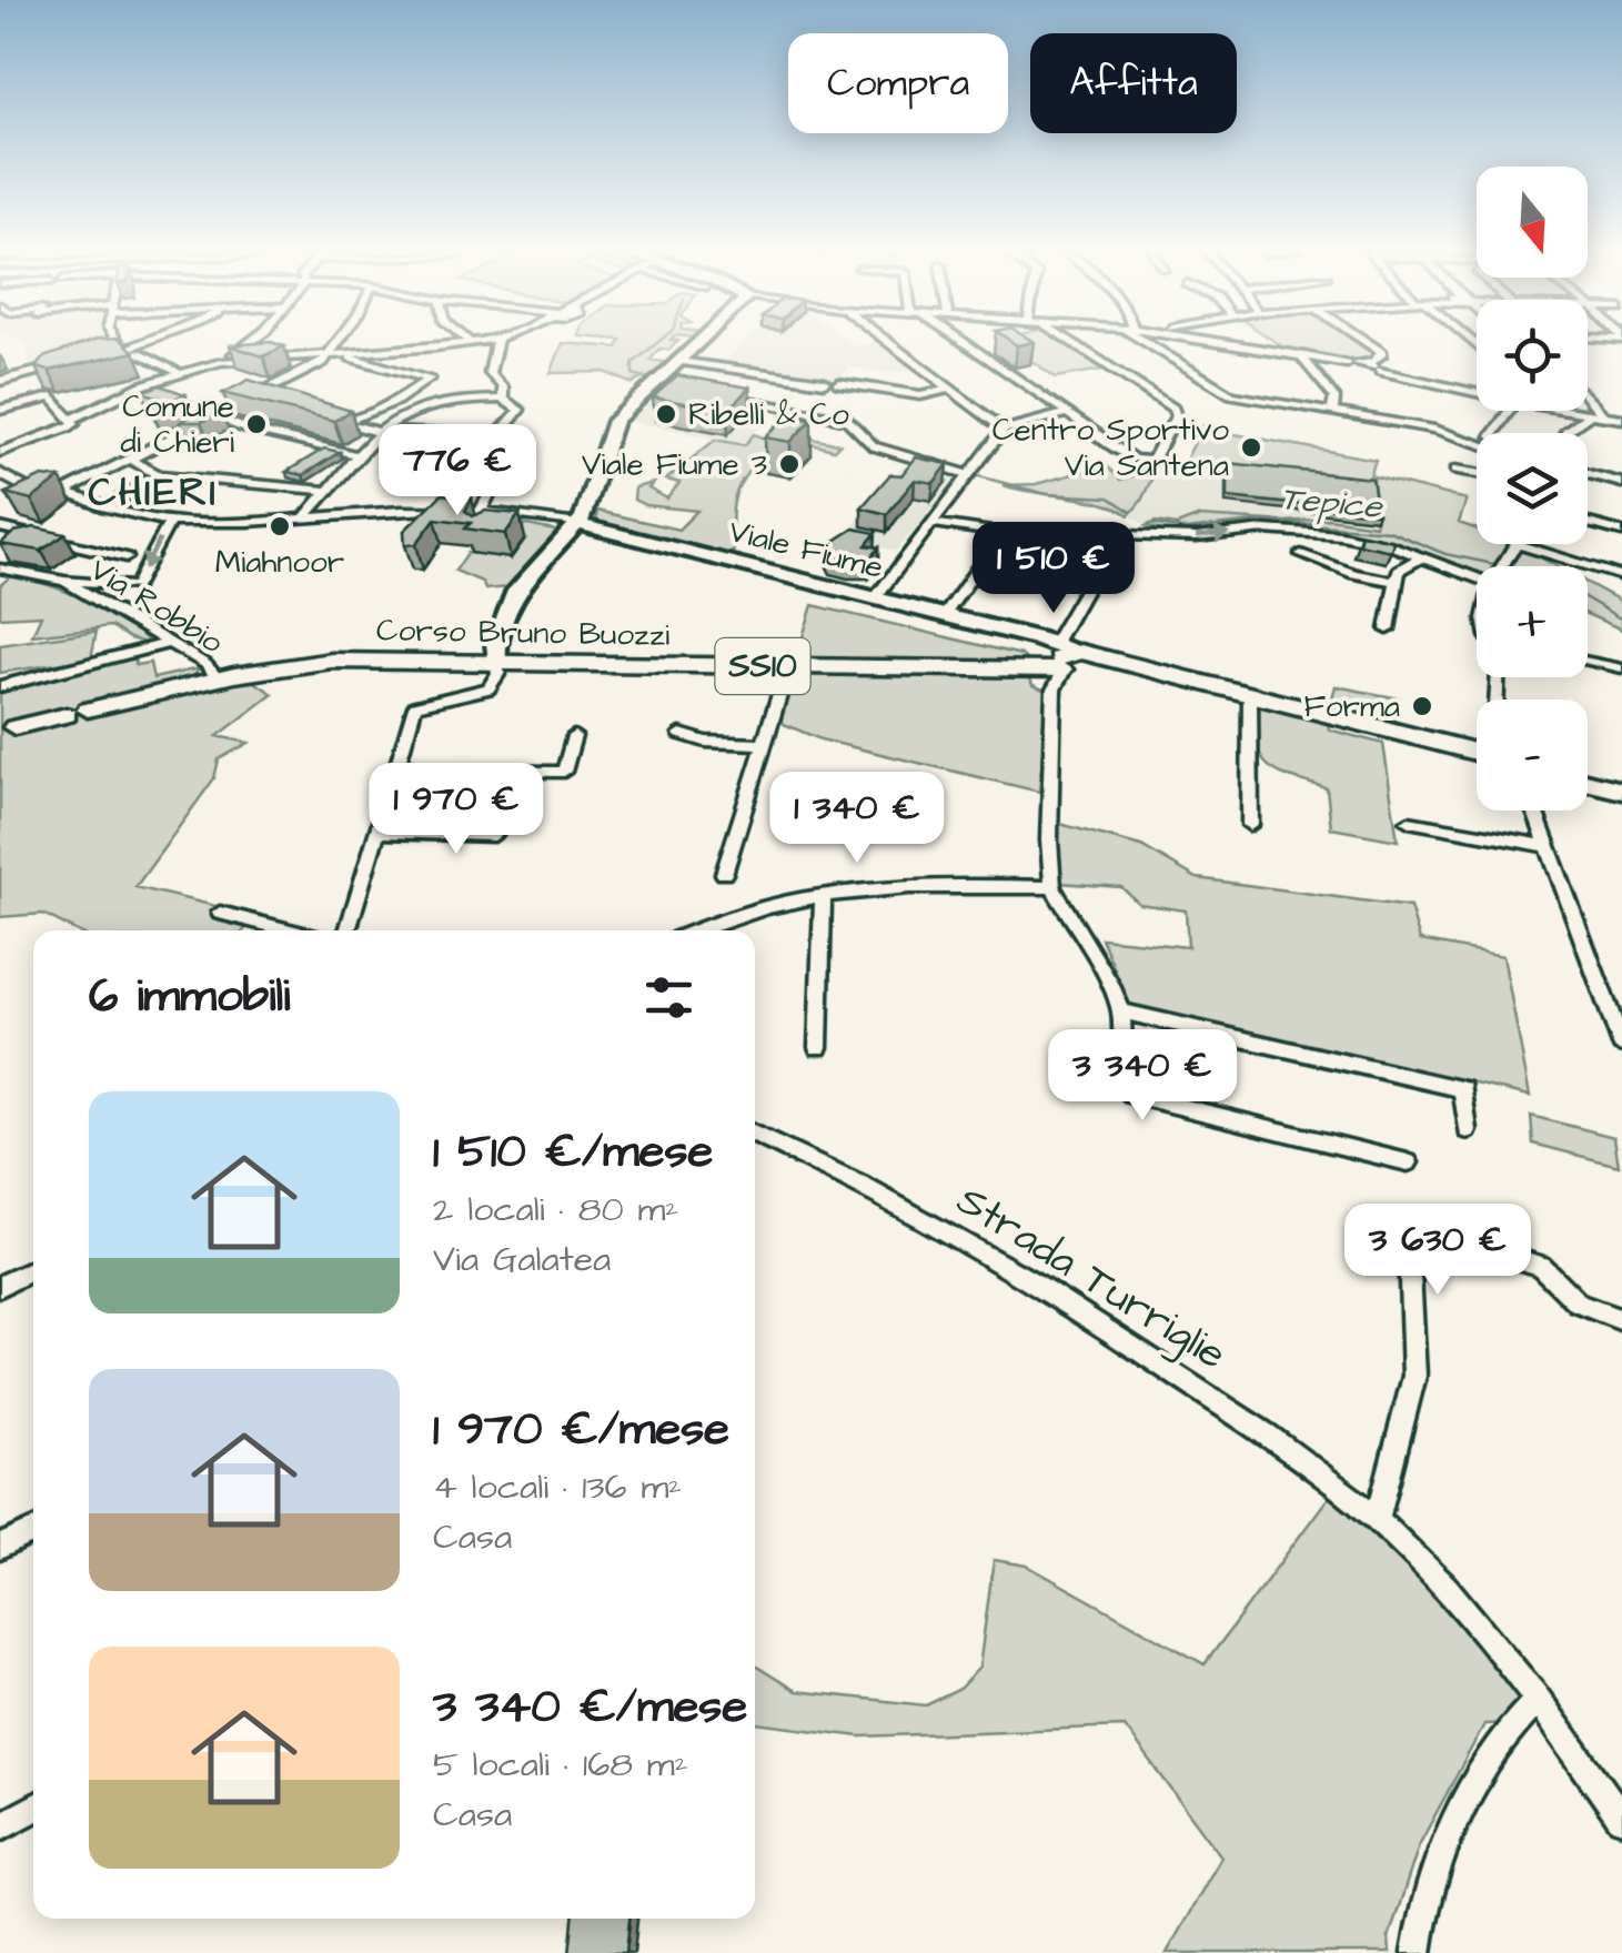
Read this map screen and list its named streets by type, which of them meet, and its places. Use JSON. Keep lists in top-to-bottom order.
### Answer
{
  "streets": {
    "main road": ["Corso Bruno Buozzi", "SS10"],
    "street": ["Viale Fiume", "Via Robbio", "Strada Turriglie"]
  },
  "crossings": [
    ["Viale Fiume", "Corso Bruno Buozzi"],
    ["Viale Fiume", "SS10"],
    ["Via Robbio", "Corso Bruno Buozzi"],
    ["Corso Bruno Buozzi", "SS10"]
  ],
  "districts": ["CHIERI"],
  "water": ["Tepice"],
  "places": [
    "Ribelli & Co",
    "Comune di Chieri",
    "Centro Sportivo Via Santena",
    "Viale Fiume 3",
    "Miahnoor",
    "Forma"
  ],
  "north": "bottom",
  "page": {
    "chip": ["Compra", "Affitta"],
    "map_buttons": ["+", "−"],
    "price": [
      "776 €",
      "1 510 €",
      "1 970 €",
      "1 340 €",
      "3 340 €",
      "3 630 €"
    ],
    "heading": "6 immobili",
    "list": [
      {
        "name": "1 510 €/mese",
        "note": "2 locali · 80 m² · Via Galatea"
      },
      {
        "name": "1 970 €/mese",
        "note": "4 locali · 136 m² · Casa"
      },
      {
        "name": "3 340 €/mese",
        "note": "5 locali · 168 m² · Casa"
      }
    ]
  }
}
